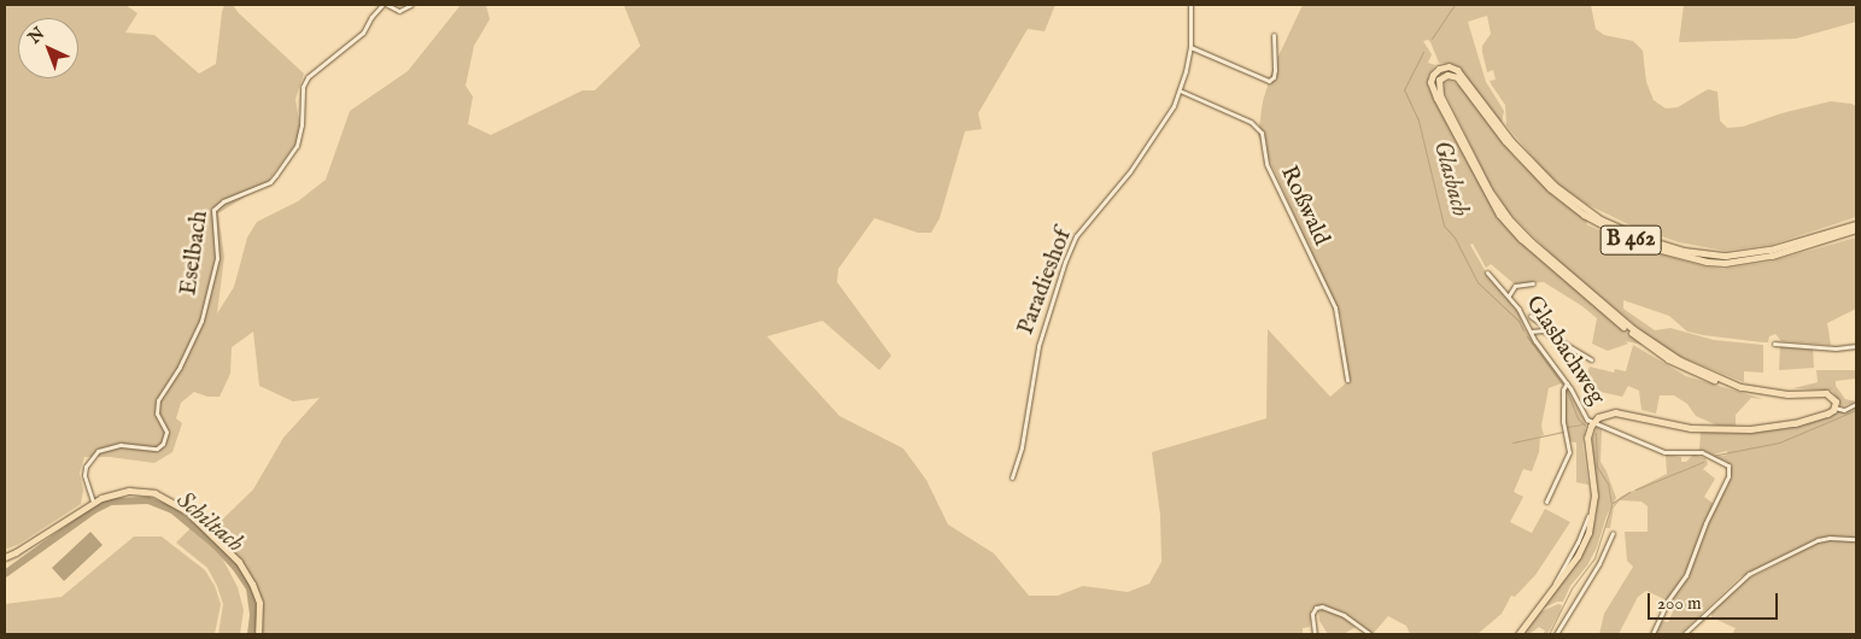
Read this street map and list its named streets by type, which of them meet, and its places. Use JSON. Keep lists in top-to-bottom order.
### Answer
{
  "streets": {
    "main road": ["B 462"],
    "street": [
      "Roßwald",
      "Eselbach",
      "Paradieshof",
      "Glasbachweg"
    ]
  },
  "crossings": [
    ["Roßwald", "Paradieshof"]
  ],
  "water": ["Glasbach", "Schiltach"],
  "scale_bar": "200 m",
  "north": "top left"
}
